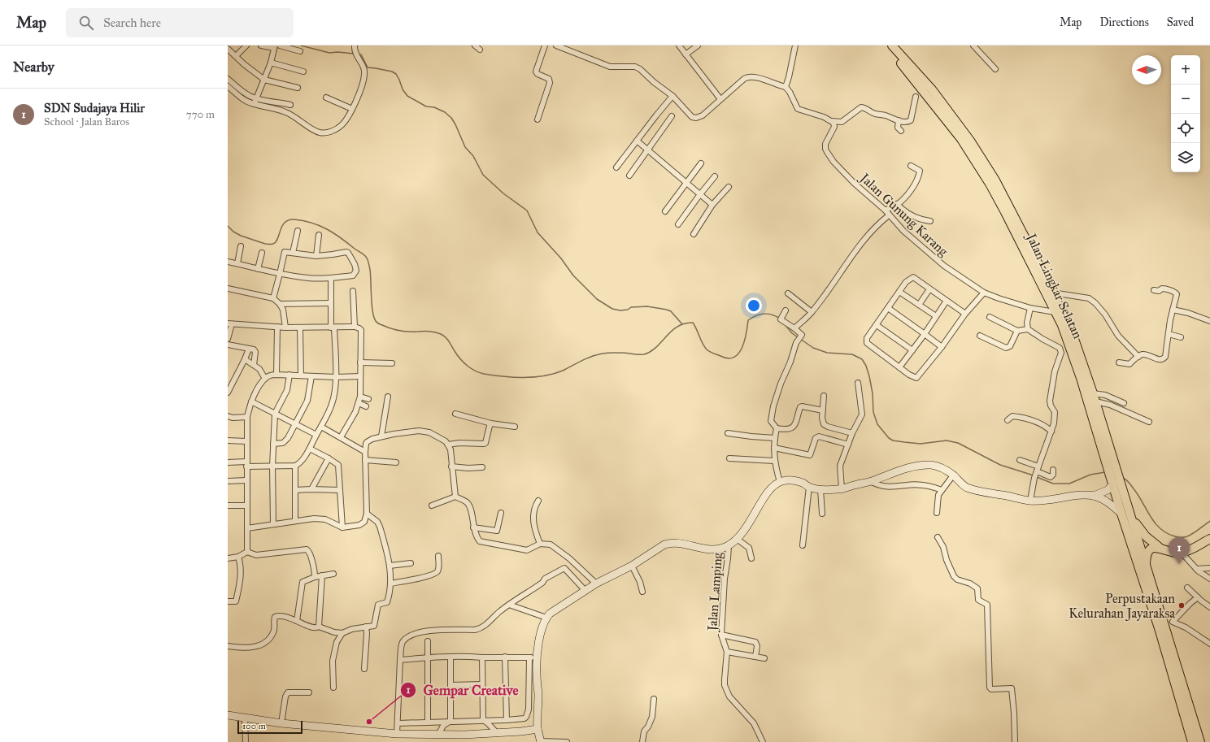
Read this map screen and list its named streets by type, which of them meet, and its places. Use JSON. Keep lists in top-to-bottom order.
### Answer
{
  "streets": {
    "main road": ["Jalan Lingkar Selatan"],
    "street": ["Jalan Gunung Karang", "Jalan Lamping"]
  },
  "crossings": [
    ["Jalan Gunung Karang", "Jalan Lingkar Selatan"]
  ],
  "places": ["Perpustakaan Kelurahan Jayaraksa", "Gempar Creative"],
  "scale_bar": "100 m",
  "north": "left",
  "page": {
    "header": "Map",
    "search": "Search here",
    "nav": ["Map", "Directions", "Saved"],
    "heading": "Nearby",
    "map_buttons": ["+", "−"],
    "list": [
      {
        "mark": "1",
        "name": "SDN Sudajaya Hilir",
        "note": "School · Jalan Baros",
        "value": "770 m"
      }
    ],
    "pins": "1",
    "scale": "100 m"
  }
}
